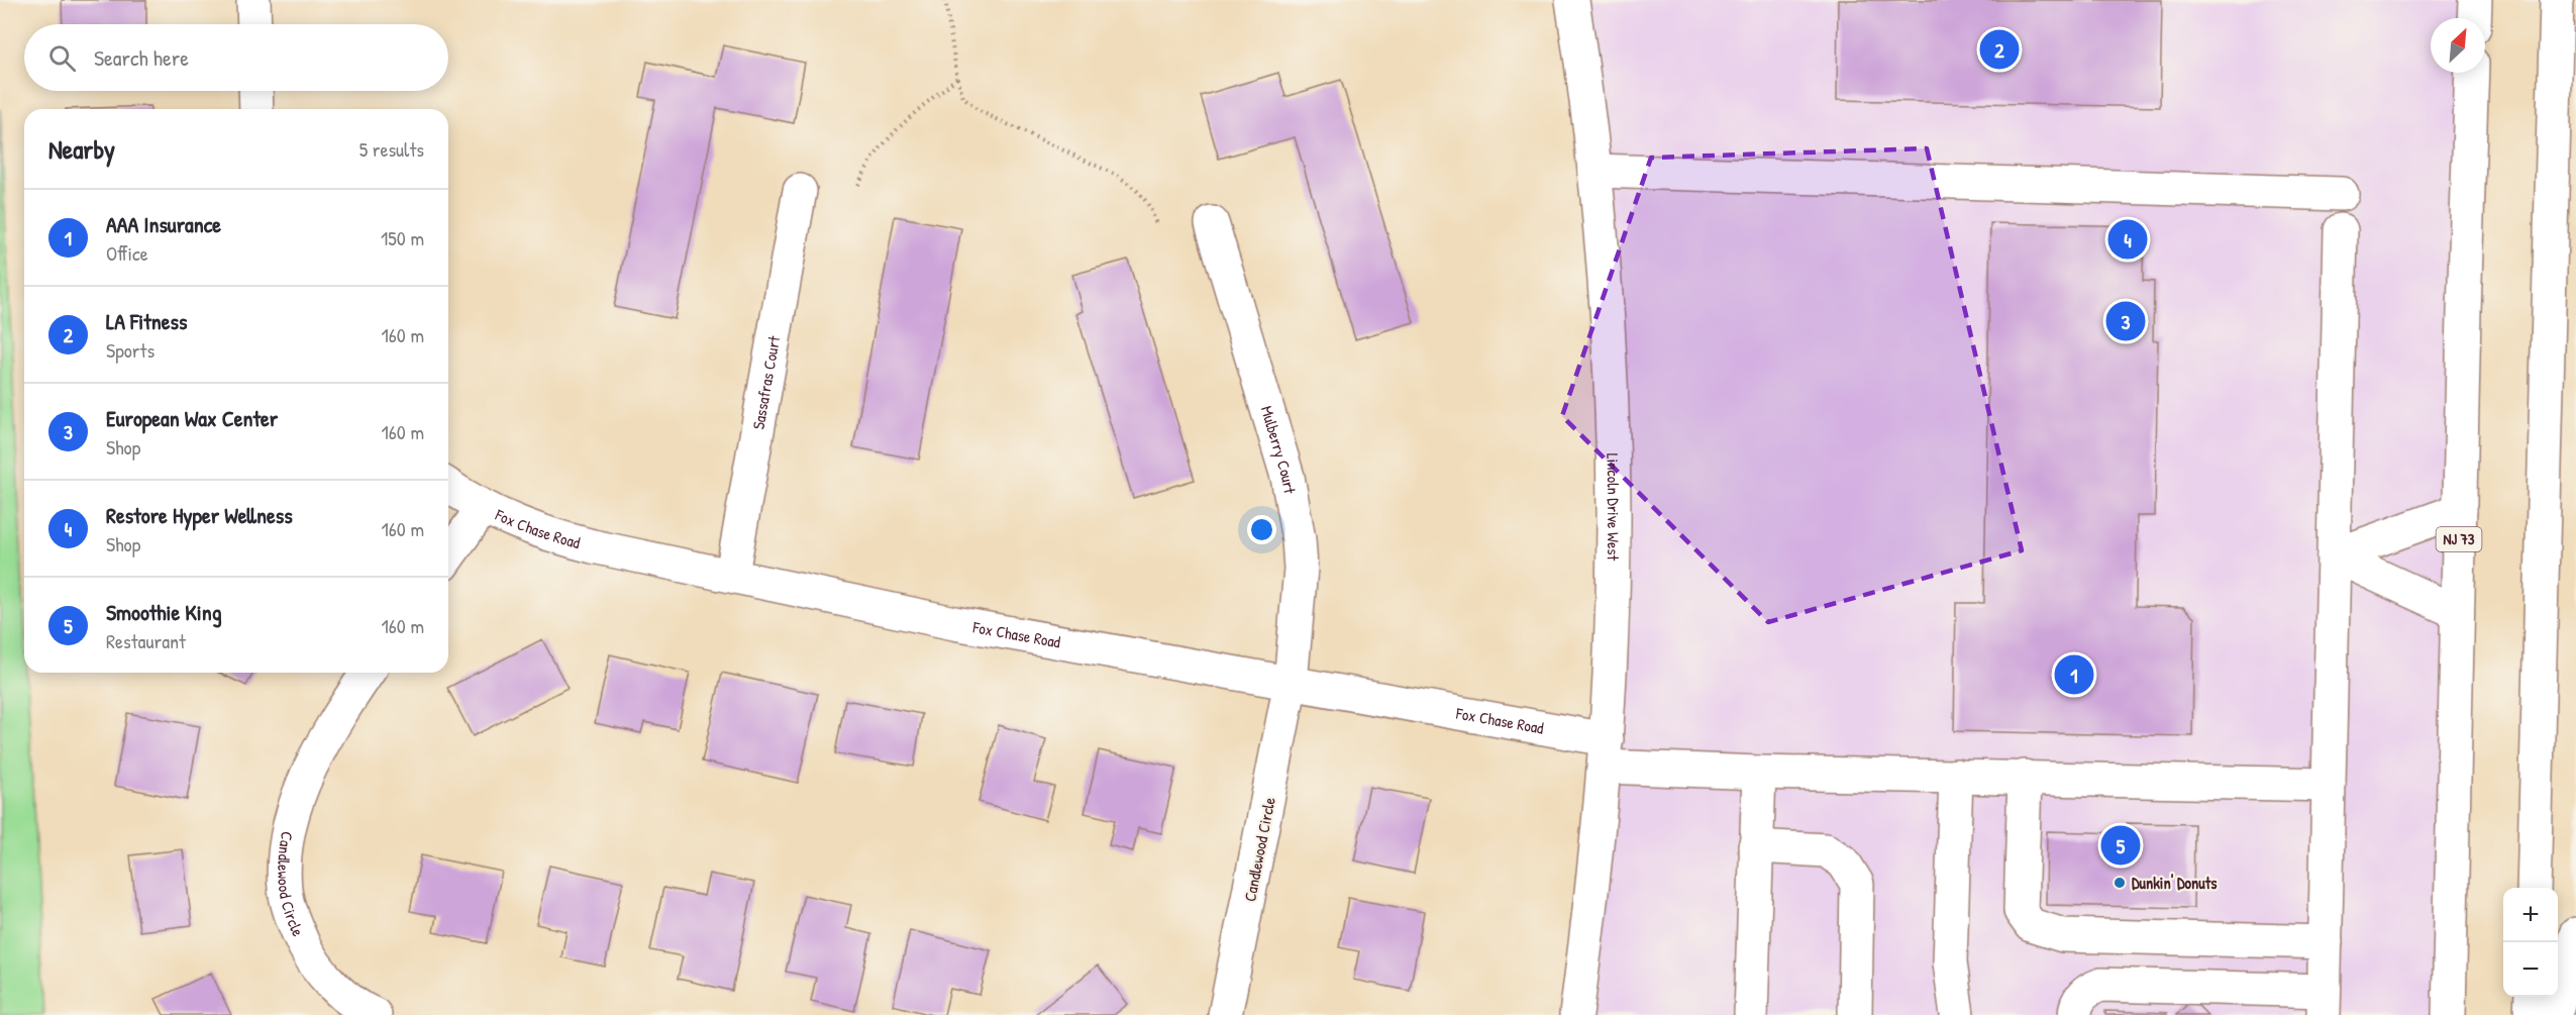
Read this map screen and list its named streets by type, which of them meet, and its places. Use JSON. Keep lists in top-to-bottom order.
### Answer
{
  "streets": {
    "main road": [
      "Sassafras Court",
      "Mulberry Court",
      "Lincoln Drive West",
      "Fox Chase Road",
      "NJ 73",
      "Candlewood Circle"
    ]
  },
  "crossings": [
    ["Sassafras Court", "Fox Chase Road"],
    ["Mulberry Court", "Fox Chase Road"],
    ["Mulberry Court", "Candlewood Circle"],
    ["Lincoln Drive West", "Fox Chase Road"],
    ["Fox Chase Road", "Candlewood Circle"]
  ],
  "places": ["Dunkin' Donuts"],
  "north": "top right",
  "page": {
    "search": "Search here",
    "pins": [
      "2",
      "4",
      "3",
      "1",
      "5"
    ],
    "heading": ["Nearby", "5 results"],
    "list": [
      {
        "mark": "1",
        "name": "AAA Insurance",
        "note": "Office",
        "value": "150 m"
      },
      {
        "mark": "2",
        "name": "LA Fitness",
        "note": "Sports",
        "value": "160 m"
      },
      {
        "mark": "3",
        "name": "European Wax Center",
        "note": "Shop",
        "value": "160 m"
      },
      {
        "mark": "4",
        "name": "Restore Hyper Wellness",
        "note": "Shop",
        "value": "160 m"
      },
      {
        "mark": "5",
        "name": "Smoothie King",
        "note": "Restaurant",
        "value": "160 m"
      }
    ],
    "map_buttons": ["+", "−"]
  }
}
